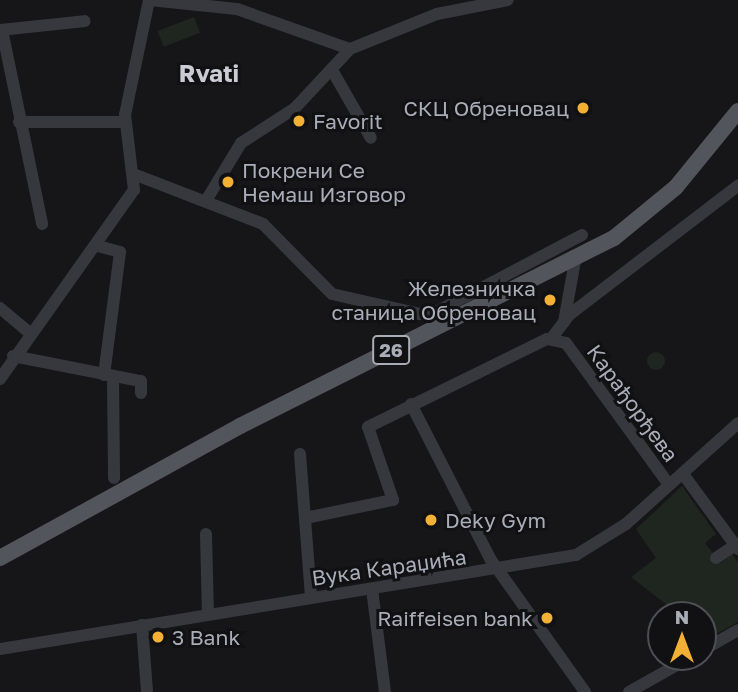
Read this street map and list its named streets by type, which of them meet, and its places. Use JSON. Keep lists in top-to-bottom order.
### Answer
{
  "streets": {
    "main road": ["26"],
    "street": ["Карађорђева", "Вука Караџића"]
  },
  "crossings": [
    ["26", "Карађорђева"],
    ["Карађорђева", "Вука Караџића"]
  ],
  "districts": ["Rvati"],
  "places": [
    "СКЦ Обреновац",
    "Favorit",
    "Покрени Се Немаш Изговор",
    "Железничка станица Обреновац",
    "Deky Gym",
    "Raiffeisen bank",
    "3 Bank"
  ],
  "north": "top"
}
